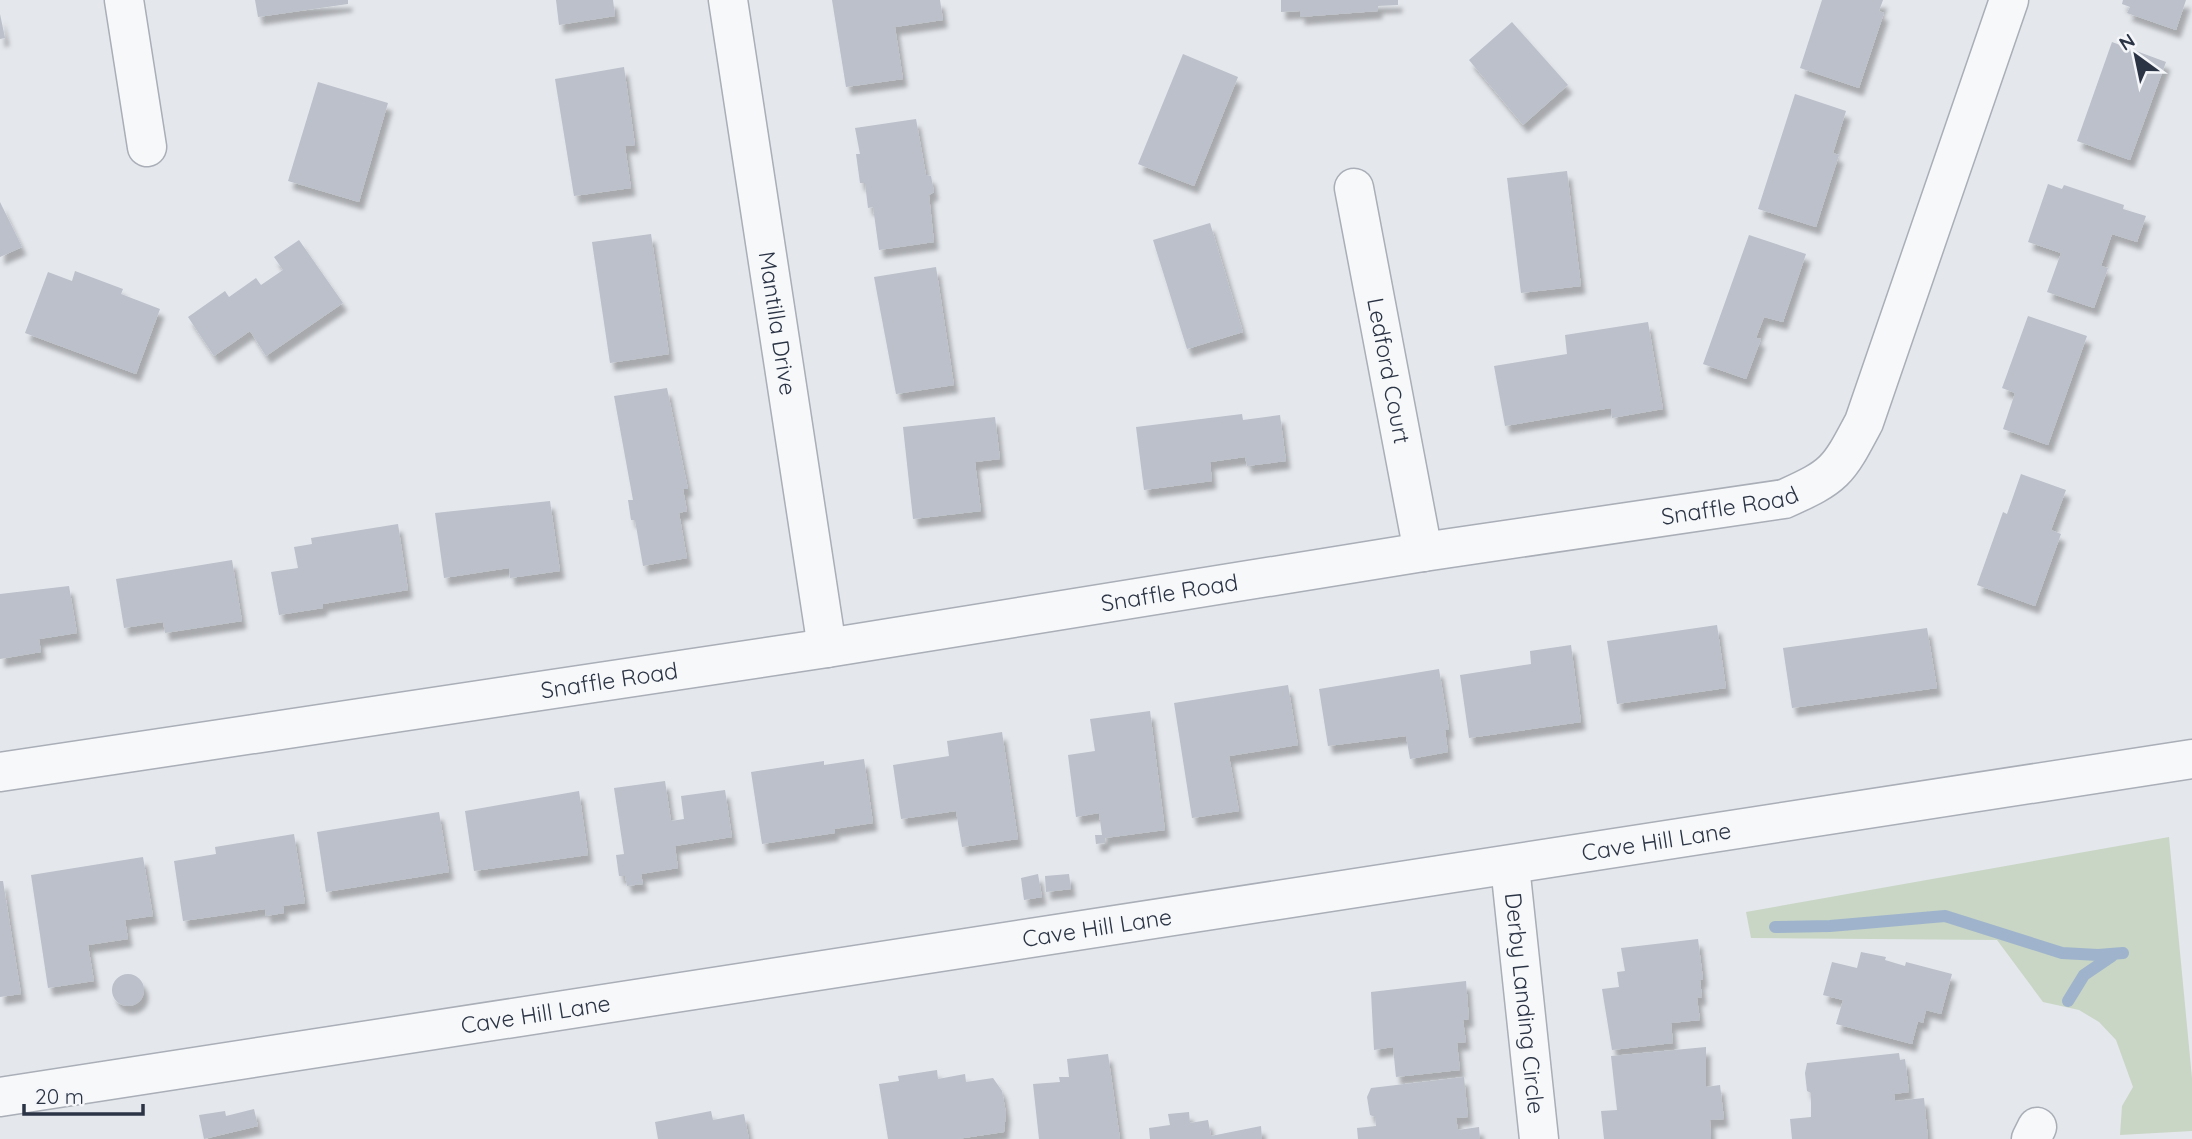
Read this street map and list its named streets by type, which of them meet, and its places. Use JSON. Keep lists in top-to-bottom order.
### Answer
{
  "streets": {
    "street": [
      "Mantilla Drive",
      "Ledford Court",
      "Snaffle Road",
      "Cave Hill Lane",
      "Derby Landing Circle"
    ]
  },
  "crossings": [
    ["Mantilla Drive", "Snaffle Road"],
    ["Ledford Court", "Snaffle Road"],
    ["Cave Hill Lane", "Derby Landing Circle"]
  ],
  "scale_bar": "20 m",
  "north": "top left"
}
